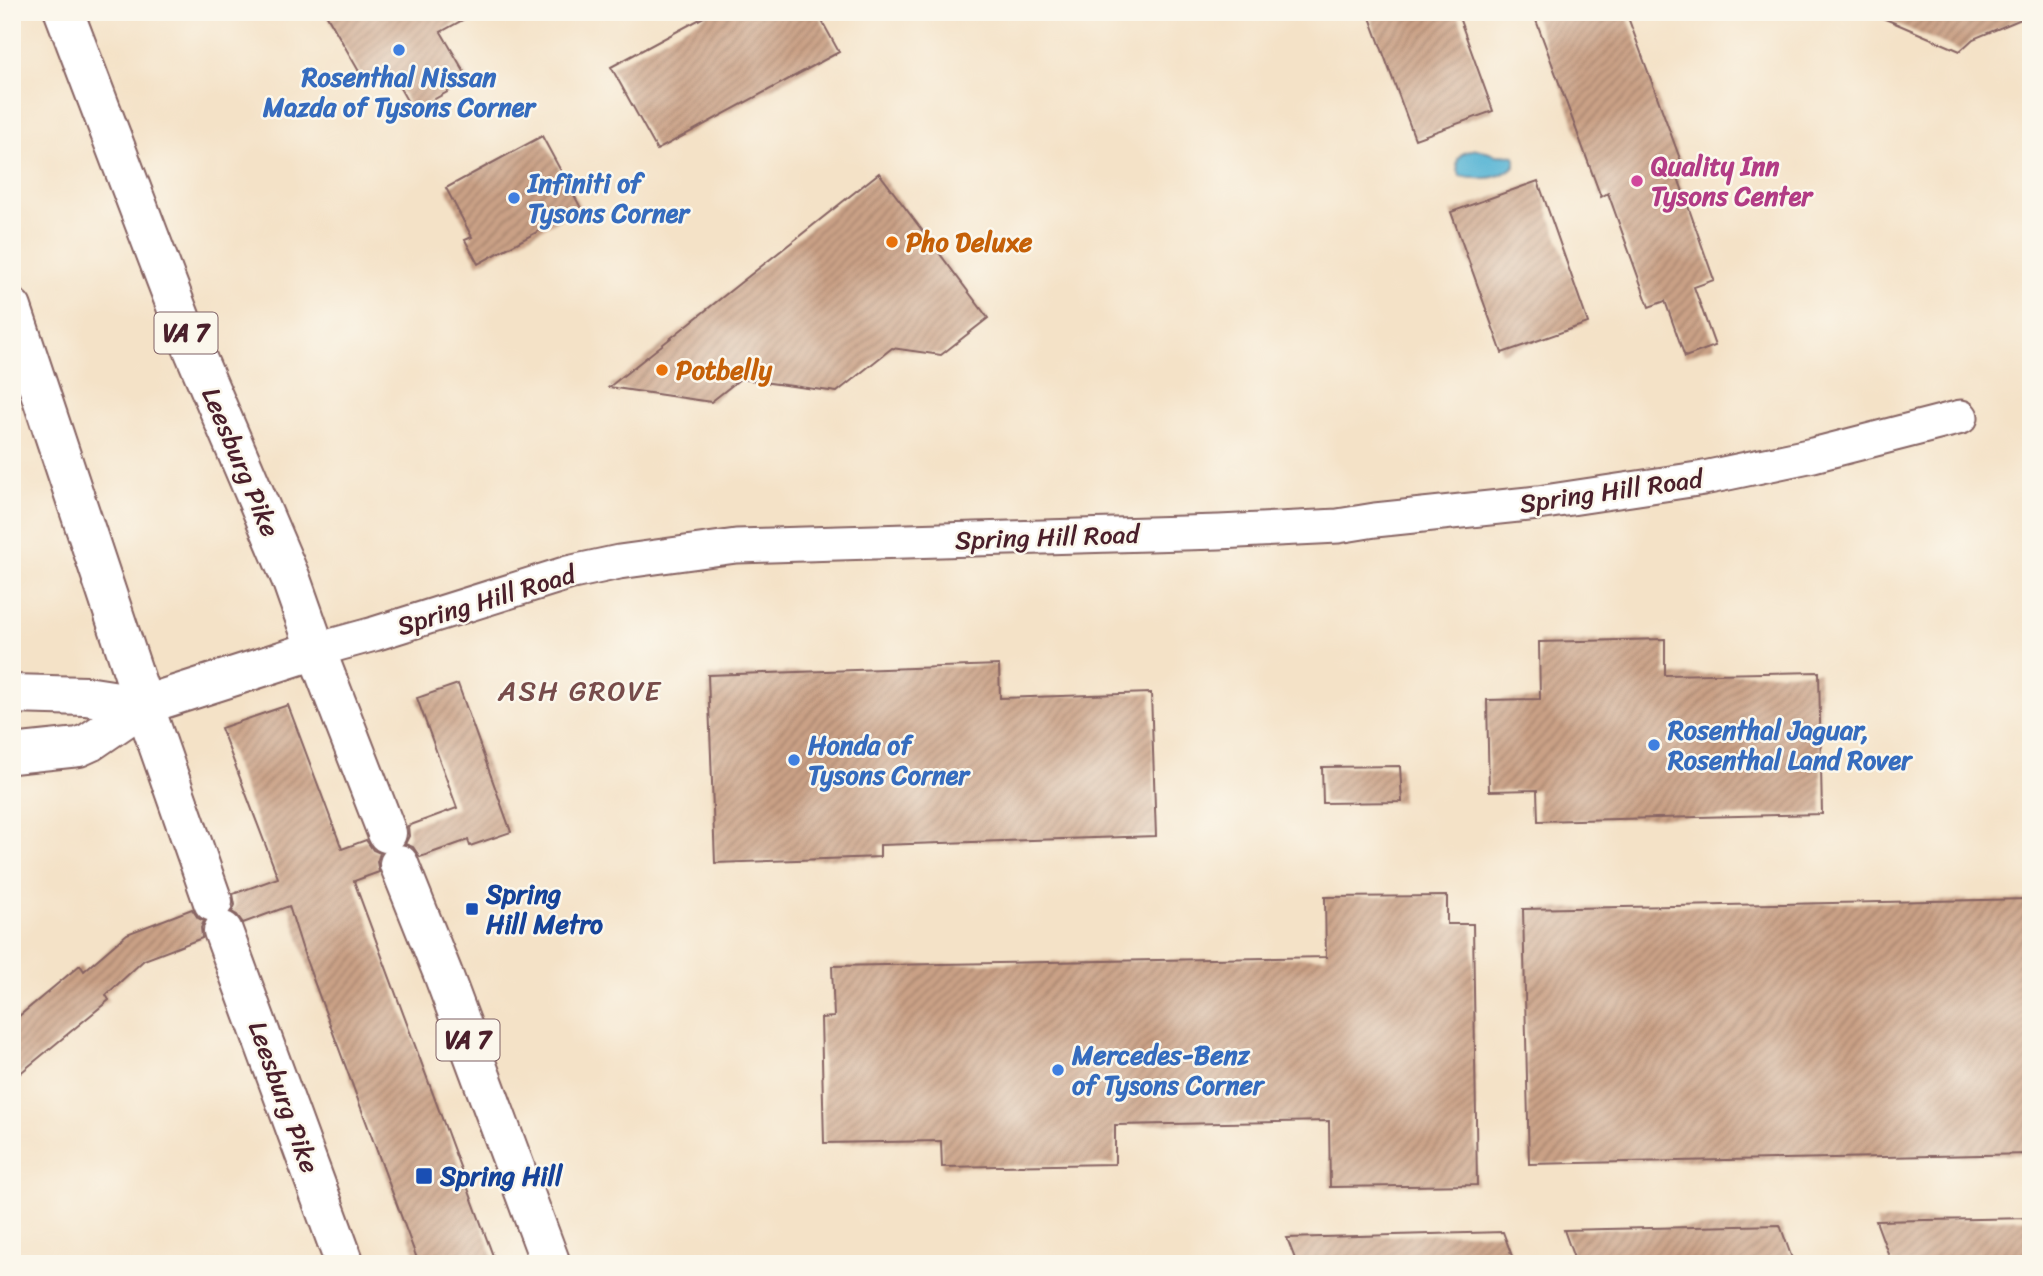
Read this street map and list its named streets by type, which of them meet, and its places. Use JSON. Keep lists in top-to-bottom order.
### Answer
{
  "streets": {
    "main road": ["VA 7", "Leesburg Pike", "Spring Hill Road"]
  },
  "crossings": [
    ["Leesburg Pike", "Spring Hill Road"]
  ],
  "districts": ["ASH GROVE"],
  "places": {
    "other": [
      "Rosenthal Nissan Mazda of Tysons Corner",
      "Quality Inn Tysons Center",
      "Infiniti of Tysons Corner",
      "Pho Deluxe",
      "Potbelly",
      "Rosenthal Jaguar, Rosenthal Land Rover",
      "Honda of Tysons Corner",
      "Mercedes-Benz of Tysons Corner"
    ],
    "transit": ["Spring Hill Metro", "Spring Hill"]
  }
}
